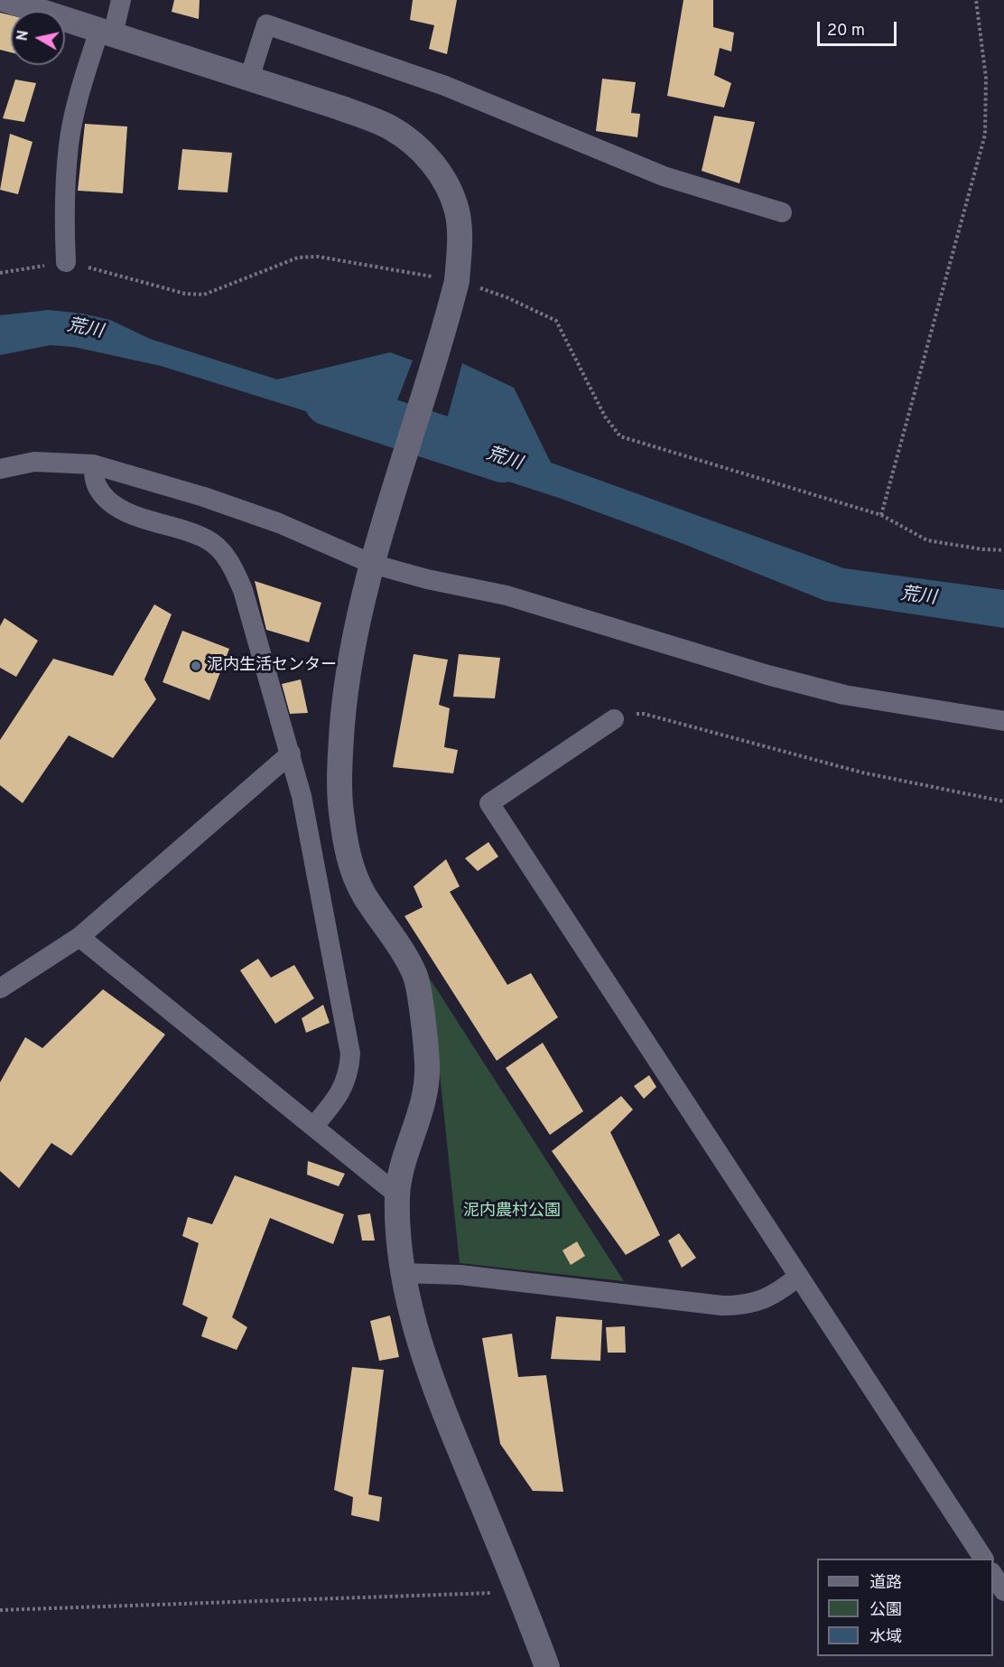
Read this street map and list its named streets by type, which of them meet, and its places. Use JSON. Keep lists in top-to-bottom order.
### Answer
{
  "water": ["荒川"],
  "parks": ["泥内農村公園"],
  "places": ["泥内生活センター"],
  "legend": ["道路", "公園", "水域"],
  "scale_bar": "20 m",
  "north": "left"
}
